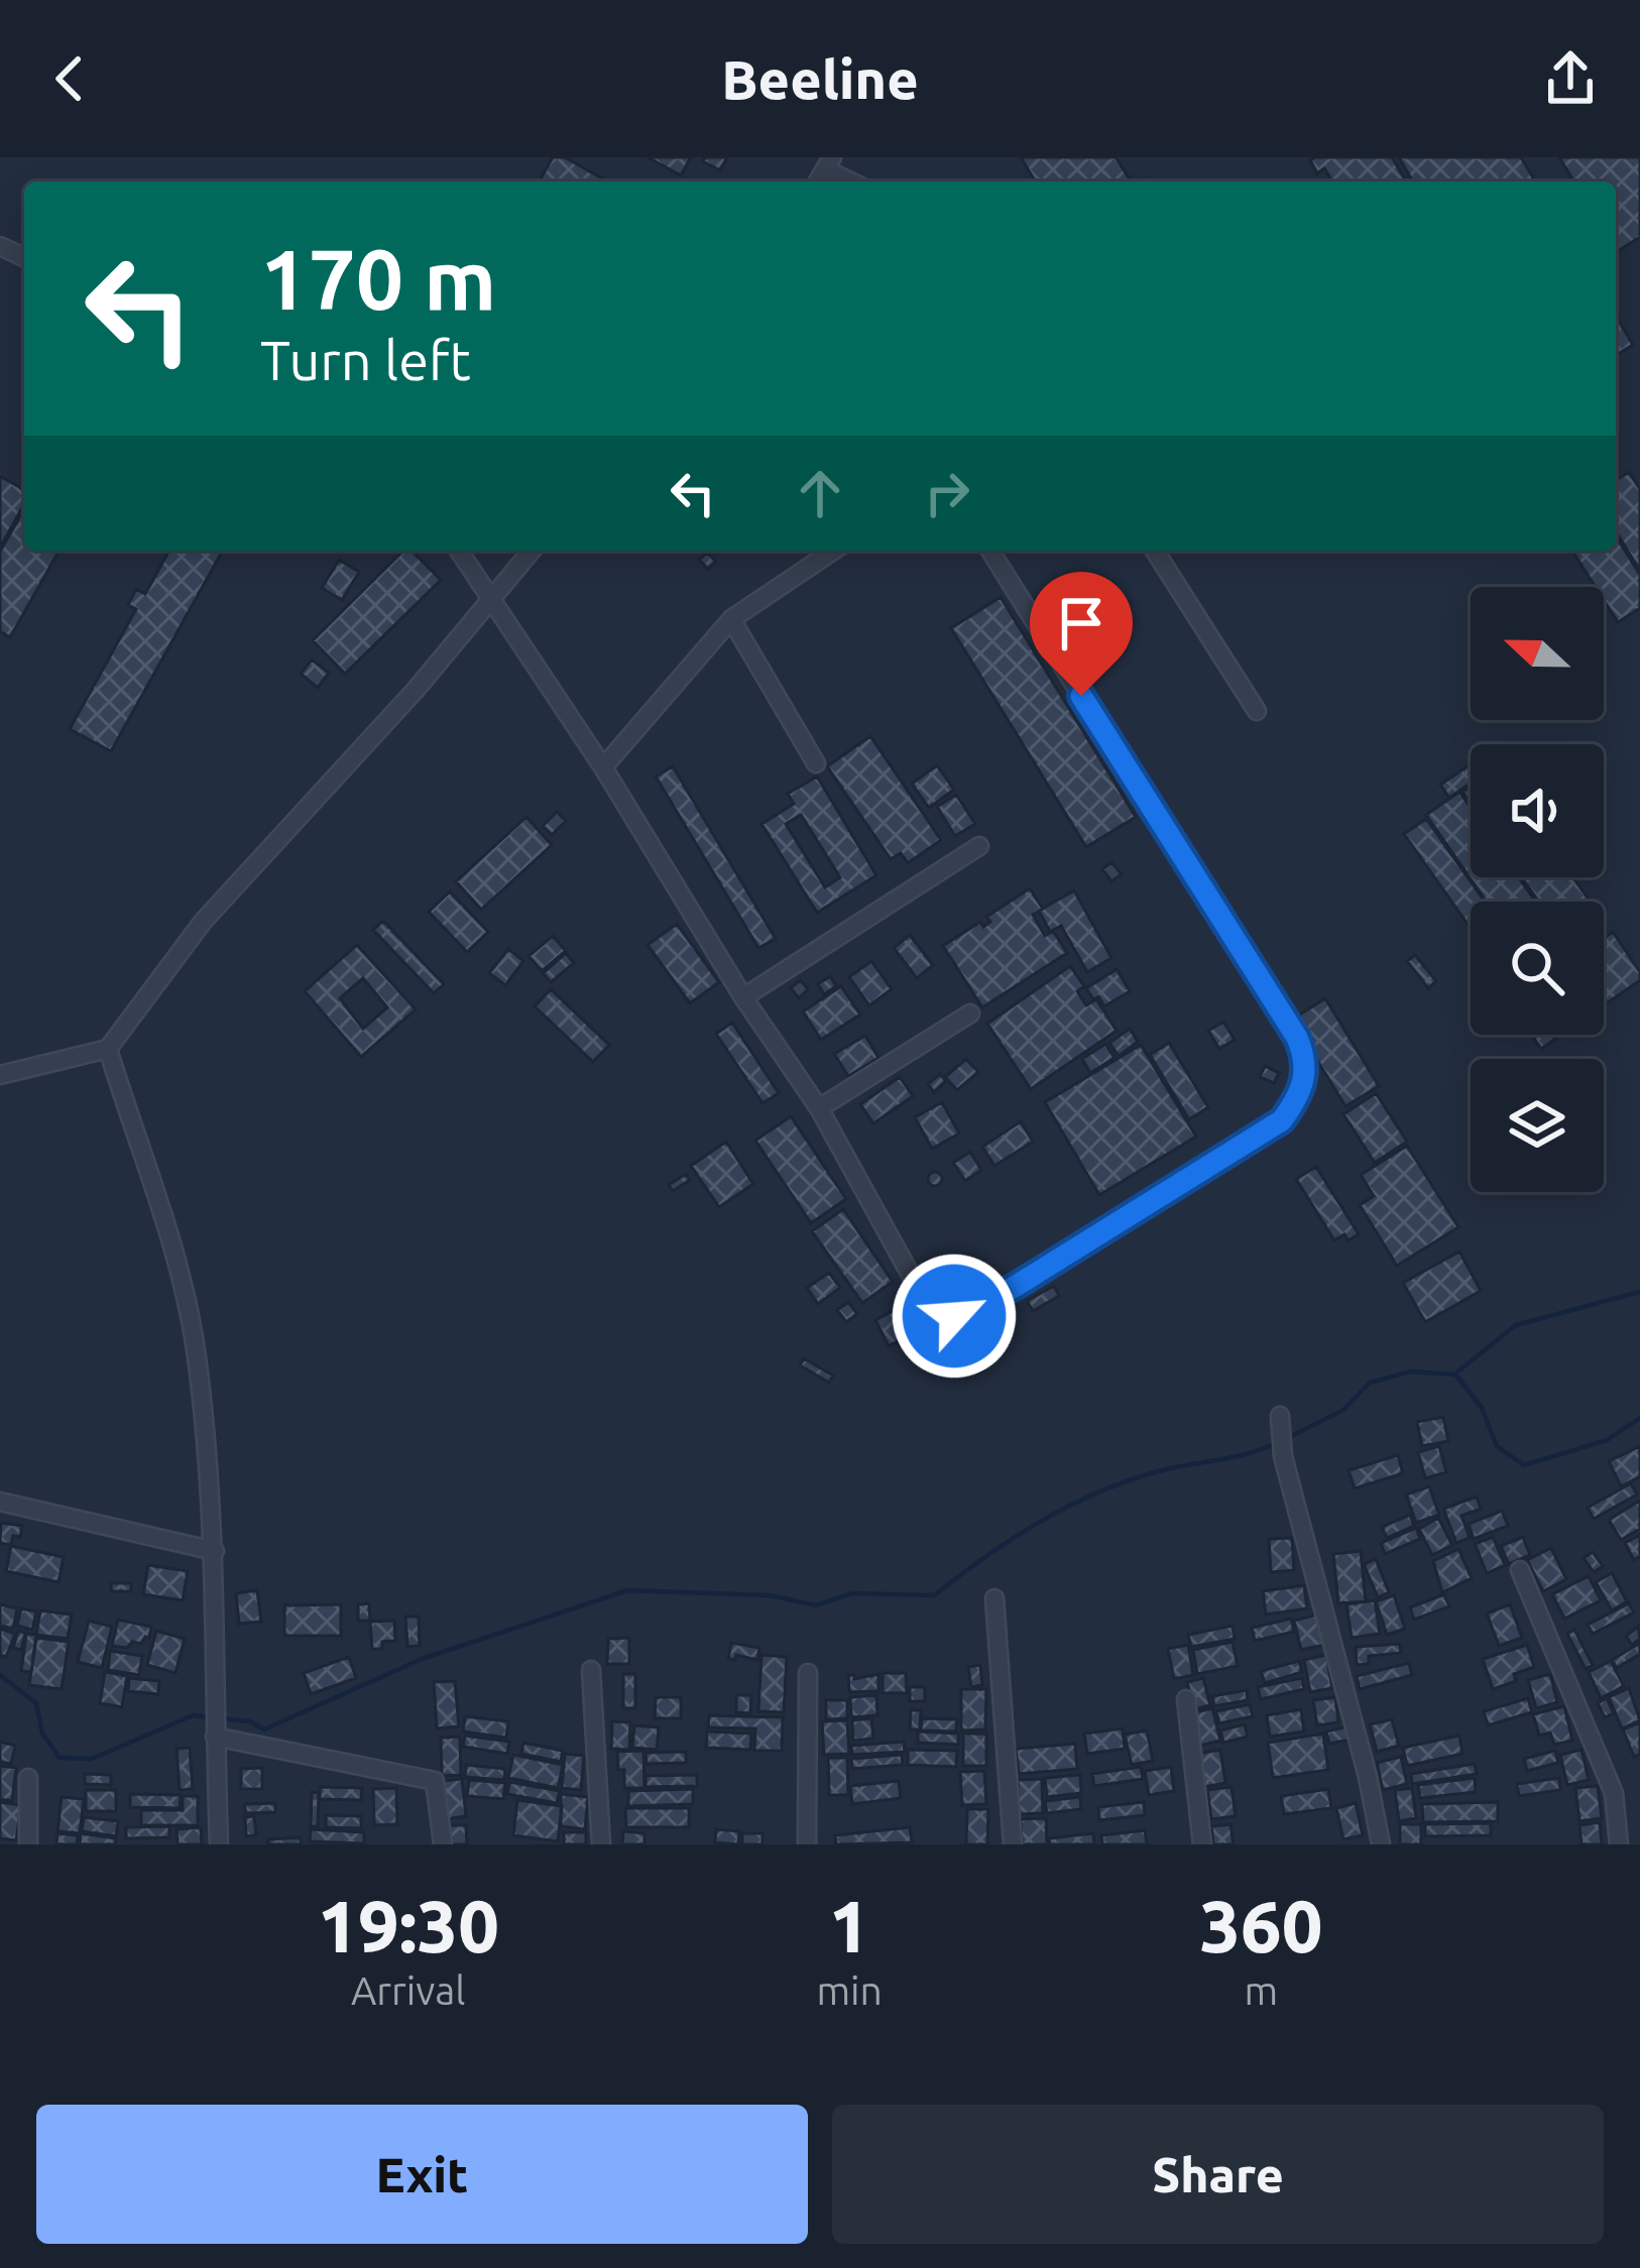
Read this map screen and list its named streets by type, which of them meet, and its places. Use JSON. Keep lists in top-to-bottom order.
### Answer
{
  "north": "left",
  "page": {
    "header": "Beeline",
    "turn": ["170 m", "Turn left"],
    "eta": [
      "19:30",
      "Arrival",
      "1",
      "min",
      "360",
      "m"
    ],
    "buttons": ["Exit", "Share"]
  }
}
